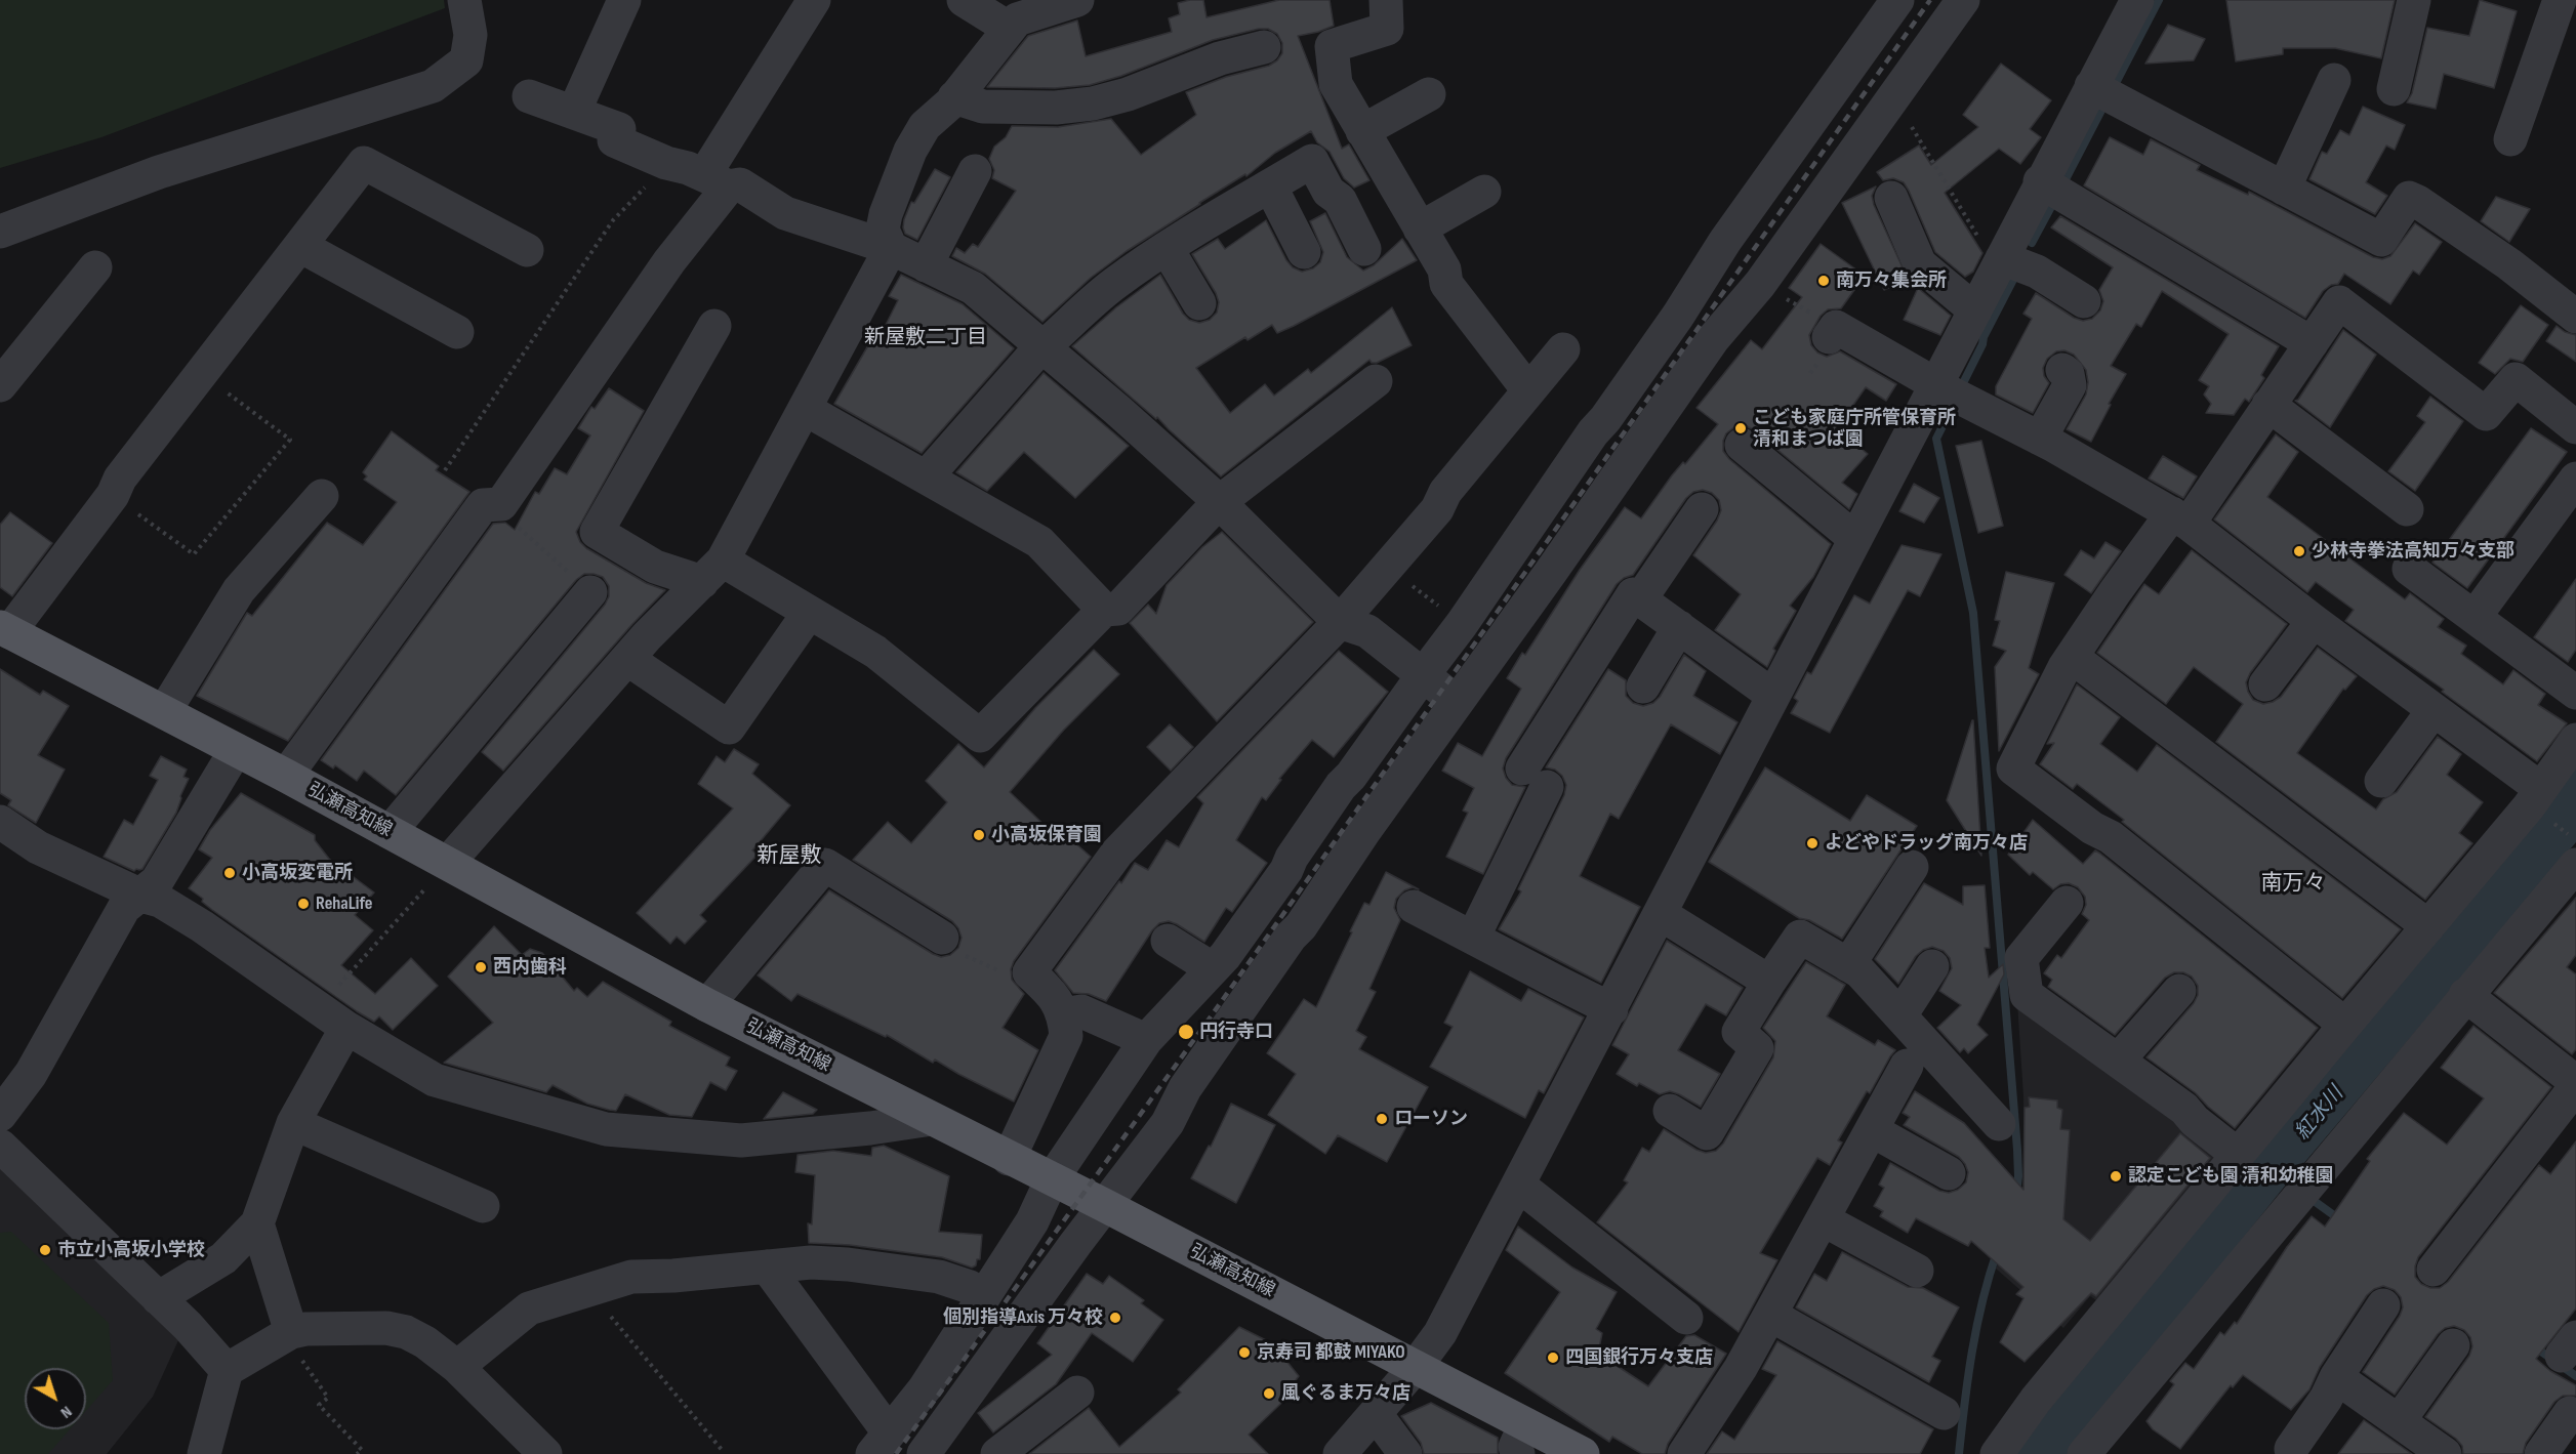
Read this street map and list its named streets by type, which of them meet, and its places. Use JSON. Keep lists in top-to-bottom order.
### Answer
{
  "streets": {
    "main road": ["弘瀬高知線"]
  },
  "districts": ["新屋敷二丁目", "新屋敷", "南万々"],
  "water": ["紅水川"],
  "places": [
    "南万々集会所",
    "こども家庭庁所管保育所 清和まつば園",
    "少林寺拳法高知万々支部",
    "小高坂保育園",
    "よどやドラッグ南万々店",
    "小高坂変電所",
    "RehaLife",
    "西内歯科",
    "円行寺口",
    "ローソン",
    "認定こども園 清和幼稚園",
    "市立小高坂小学校",
    "個別指導Axis 万々校",
    "京寿司 都鼓 MIYAKO",
    "四国銀行万々支店",
    "風ぐるま万々店"
  ],
  "north": "bottom right"
}
